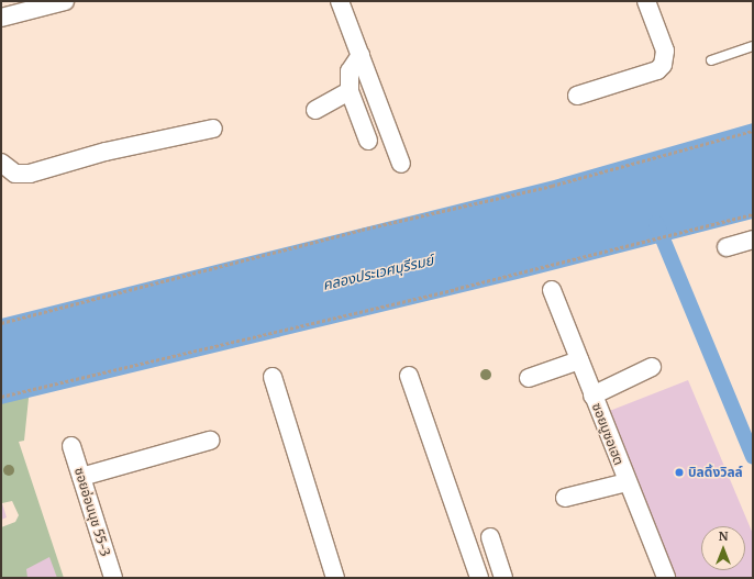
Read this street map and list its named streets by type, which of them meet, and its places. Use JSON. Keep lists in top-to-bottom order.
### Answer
{
  "streets": {
    "street": ["ซอยมูซอเฮต", "ซอยอ่อนนุช 55-3"]
  },
  "water": ["คลองประเวศบุรีรมย์"],
  "places": ["บิลดิ้งวิลล์"],
  "north": "top"
}
